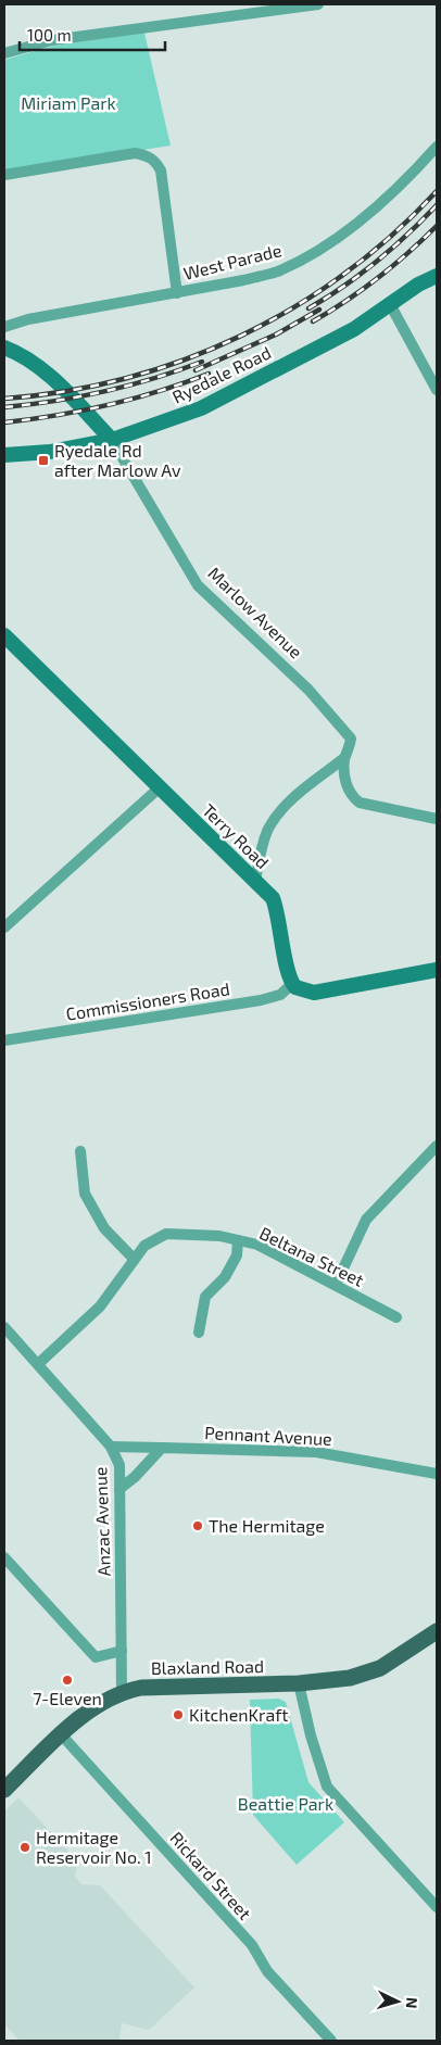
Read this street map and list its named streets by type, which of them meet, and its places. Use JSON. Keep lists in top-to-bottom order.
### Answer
{
  "streets": {
    "main road": ["Blaxland Road"],
    "street": [
      "West Parade",
      "Ryedale Road",
      "Marlow Avenue",
      "Terry Road",
      "Commissioners Road",
      "Beltana Street",
      "Pennant Avenue",
      "Anzac Avenue",
      "Rickard Street"
    ]
  },
  "crossings": [
    ["Ryedale Road", "Marlow Avenue"],
    ["Terry Road", "Commissioners Road"],
    ["Beltana Street", "Anzac Avenue"],
    ["Pennant Avenue", "Anzac Avenue"],
    ["Anzac Avenue", "Blaxland Road"],
    ["Blaxland Road", "Rickard Street"]
  ],
  "parks": ["Miriam Park", "Beattie Park"],
  "places": {
    "transit": ["Ryedale Rd after Marlow Av"],
    "other": [
      "The Hermitage",
      "7-Eleven",
      "KitchenKraft",
      "Hermitage Reservoir No. 1"
    ]
  },
  "scale_bar": "100 m",
  "north": "right"
}
